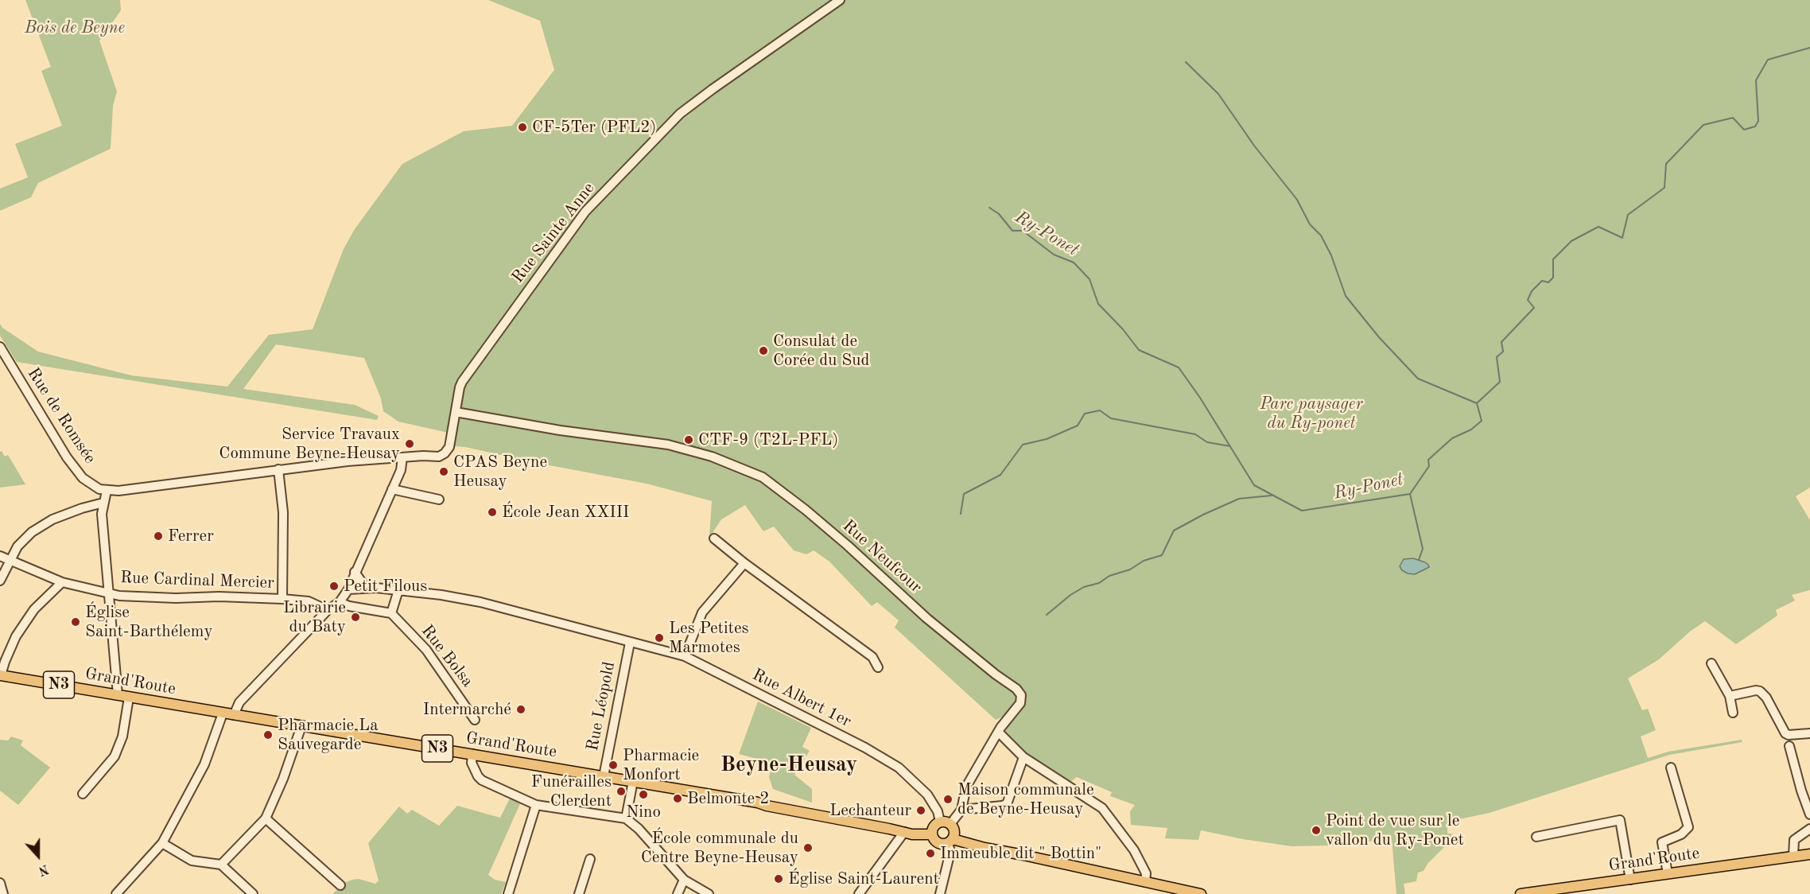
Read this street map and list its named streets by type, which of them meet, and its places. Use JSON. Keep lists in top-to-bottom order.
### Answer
{
  "streets": {
    "main road": ["Grand'Route", "N3"],
    "street": [
      "Rue Sainte Anne",
      "Rue de Romsée",
      "Rue Neufcour",
      "Rue Cardinal Mercier",
      "Rue Bolsa",
      "Rue Albert 1er",
      "Rue Léopold"
    ]
  },
  "crossings": [
    ["Rue Sainte Anne", "Rue de Romsée"],
    ["Rue Sainte Anne", "Rue Neufcour"],
    ["Grand'Route", "Rue Albert 1er"],
    ["Grand'Route", "Rue Léopold"],
    ["Rue Albert 1er", "Rue Léopold"]
  ],
  "districts": ["Beyne-Heusay"],
  "water": ["Ry-Ponet"],
  "parks": ["Bois de Beyne", "Parc paysager du Ry-ponet"],
  "places": [
    "CF-5Ter (PFL2)",
    "Consulat de Corée du Sud",
    "CTF-9 (T2L-PFL)",
    "Service Travaux Commune Beyne-Heusay",
    "CPAS Beyne Heusay",
    "École Jean XXIII",
    "Ferrer",
    "Petit Filous",
    "Librairie du Baty",
    "Église Saint-Barthélemy",
    "Les Petites Marmotes",
    "Intermarché",
    "Pharmacie La Sauvegarde",
    "Pharmacie Monfort",
    "Funérailles Clerdent",
    "Nino",
    "Belmonte 2",
    "Maison communale de Beyne-Heusay",
    "Lechanteur",
    "Point de vue sur le vallon du Ry-Ponet",
    "École communale du Centre Beyne-Heusay",
    "Immeuble dit \" Bottin\"",
    "Église Saint-Laurent"
  ],
  "north": "bottom"
}
